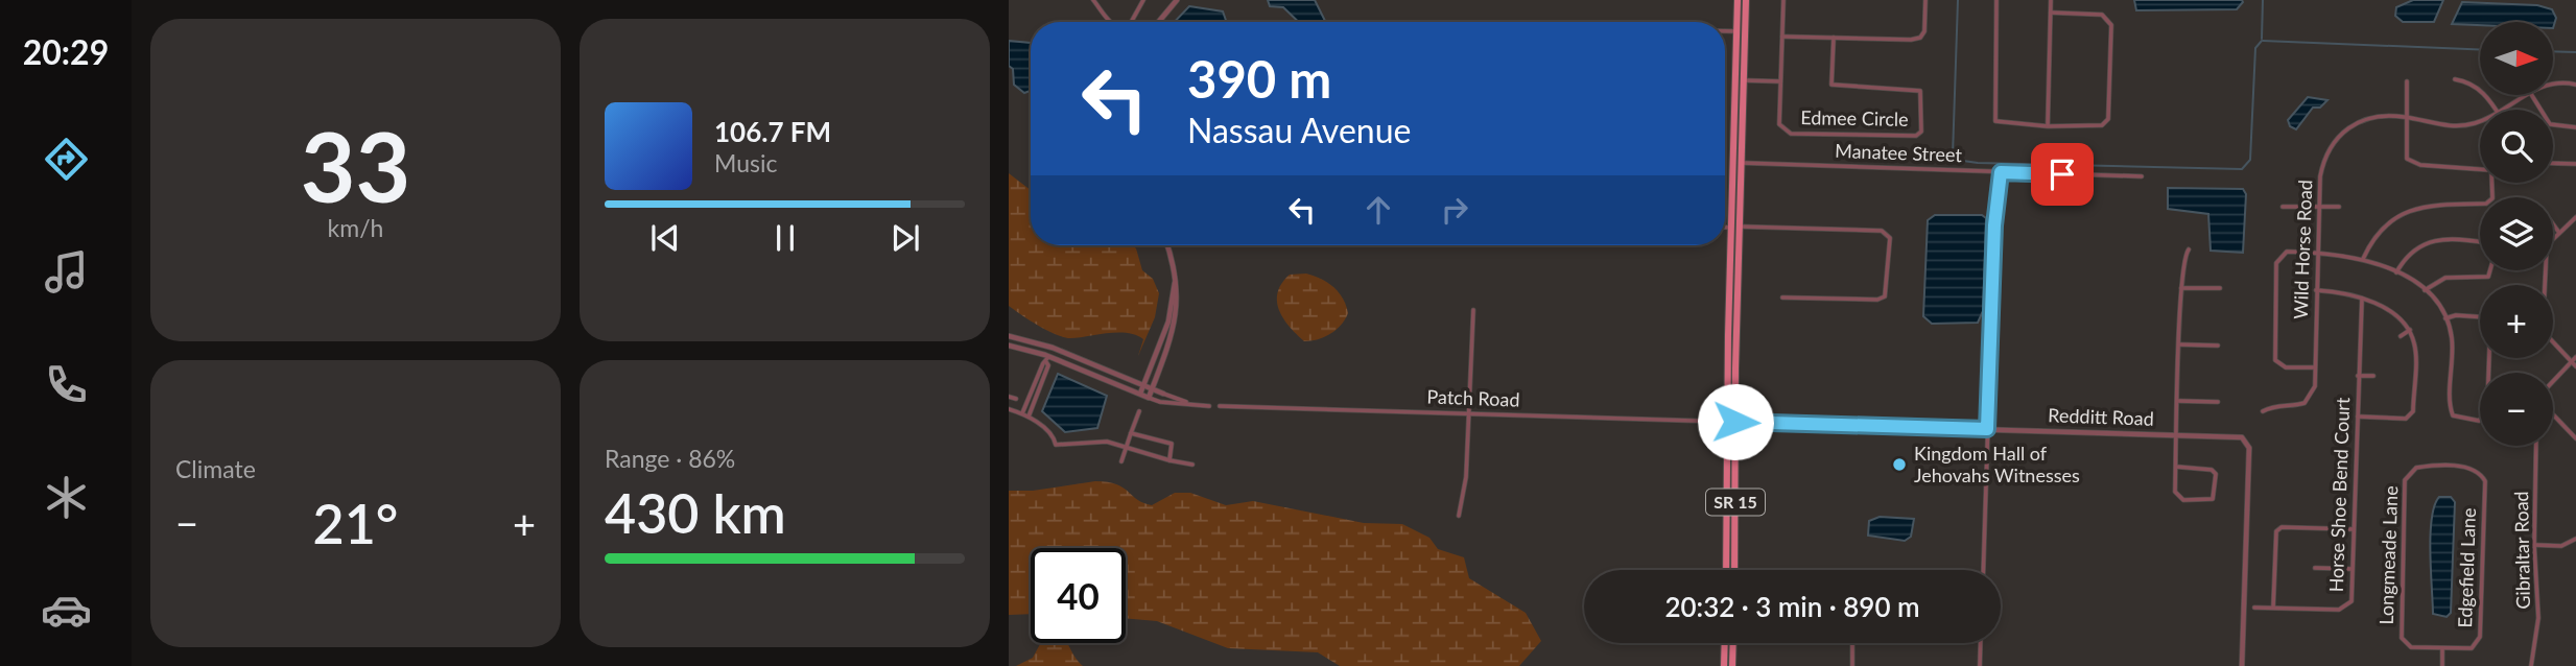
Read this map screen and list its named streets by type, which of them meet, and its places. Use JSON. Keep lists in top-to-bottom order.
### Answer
{
  "streets": {
    "main road": ["SR 15"],
    "street": [
      "Edmee Circle",
      "Manatee Street",
      "Wild Horse Road",
      "Patch Road",
      "Redditt Road",
      "Horse Shoe Bend Court",
      "Gibraltar Road",
      "Longmeade Lane",
      "Edgefield Lane"
    ]
  },
  "crossings": [
    ["Manatee Street", "SR 15"],
    ["Patch Road", "Redditt Road"],
    ["Patch Road", "SR 15"],
    ["Redditt Road", "SR 15"],
    ["Longmeade Lane", "Edgefield Lane"]
  ],
  "places": ["Kingdom Hall of Jehovahs Witnesses"],
  "north": "right",
  "page": {
    "tabs": "20:29",
    "tile": [
      ["33", "km/h"],
      "Climate",
      ["Range · 86%", "430 km"]
    ],
    "map_buttons": ["+", "−"],
    "turn": ["390 m", "Nassau Avenue"],
    "song": ["106.7 FM", "Music"],
    "heat": ["−", "21°", "+"],
    "limit": "40",
    "trip": "20:32 · 3 min · 890 m"
  }
}
